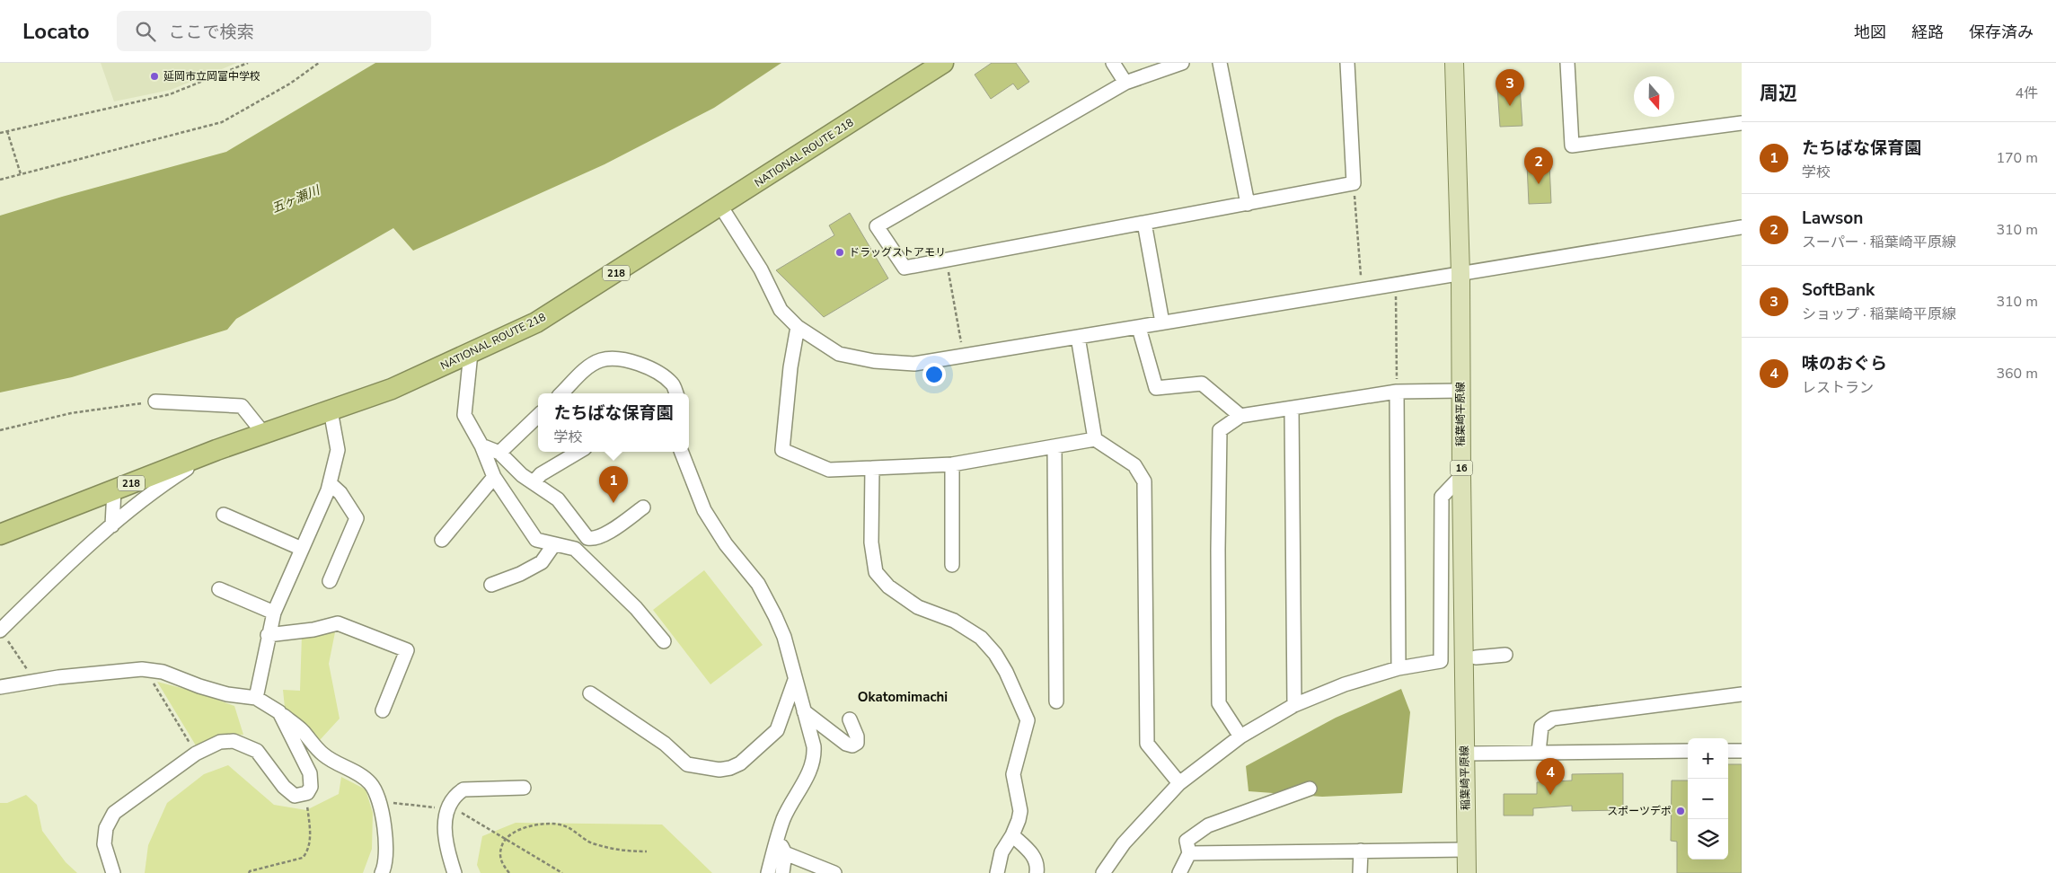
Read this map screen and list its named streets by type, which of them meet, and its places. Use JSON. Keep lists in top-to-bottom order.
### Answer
{
  "streets": {
    "highway": ["NATIONAL ROUTE 218", "218"],
    "main road": ["稲葉崎平原線", "16"]
  },
  "districts": ["Okatomimachi"],
  "water": ["五ヶ瀬川"],
  "places": ["延岡市立岡富中学校", "ドラッグストアモリ", "スポーツデポ"],
  "north": "bottom",
  "page": {
    "header": "Locato",
    "search": "ここで検索",
    "nav": ["地図", "経路", "保存済み"],
    "heading": ["周辺", "4件"],
    "pins": [
      "3",
      "2",
      "1",
      "4"
    ],
    "list": [
      {
        "mark": "1",
        "name": "たちばな保育園",
        "note": "学校",
        "value": "170 m"
      },
      {
        "mark": "2",
        "name": "Lawson",
        "note": "スーパー · 稲葉崎平原線",
        "value": "310 m"
      },
      {
        "mark": "3",
        "name": "SoftBank",
        "note": "ショップ · 稲葉崎平原線",
        "value": "310 m"
      },
      {
        "mark": "4",
        "name": "味のおぐら",
        "note": "レストラン",
        "value": "360 m"
      }
    ],
    "popup": ["たちばな保育園", "学校"],
    "map_buttons": ["+", "−"]
  }
}
